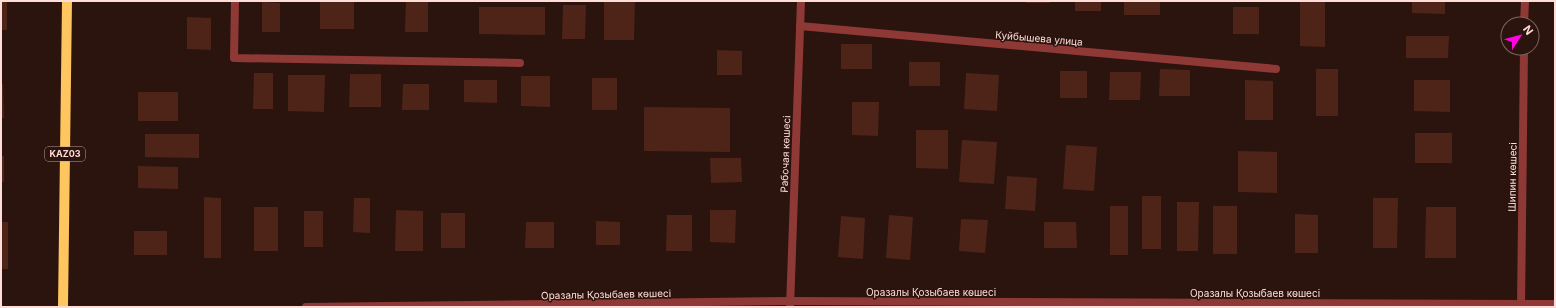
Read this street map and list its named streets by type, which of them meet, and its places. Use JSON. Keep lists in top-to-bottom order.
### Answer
{
  "streets": {
    "main road": ["KАZ03"],
    "street": [
      "Куйбышева улица",
      "Рабочая көшесі",
      "Шипин көшесі",
      "Оразалы Қозыбаев көшесі"
    ]
  },
  "crossings": [
    ["Куйбышева улица", "Рабочая көшесі"],
    ["Рабочая көшесі", "Оразалы Қозыбаев көшесі"],
    ["Шипин көшесі", "Оразалы Қозыбаев көшесі"]
  ],
  "north": "top right"
}
